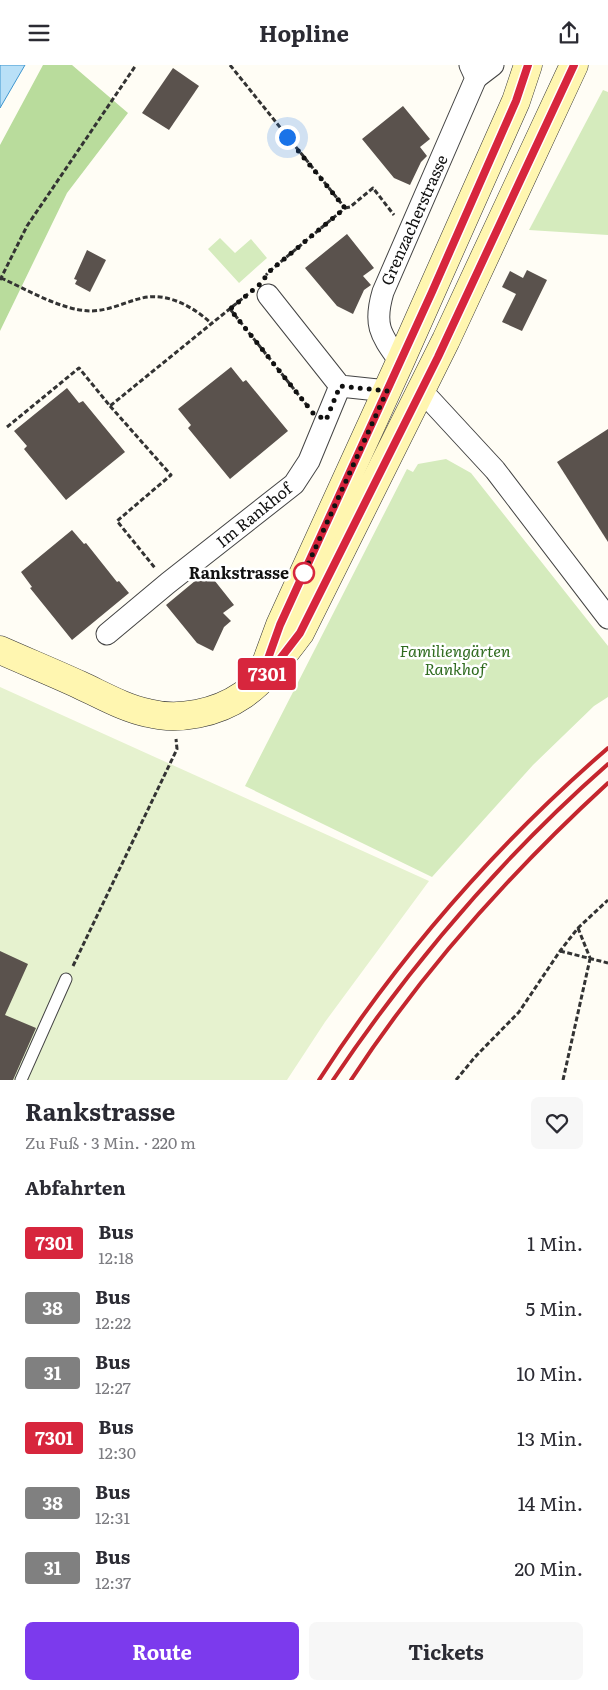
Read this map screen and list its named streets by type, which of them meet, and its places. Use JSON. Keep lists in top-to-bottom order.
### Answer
{
  "streets": {
    "street": ["Grenzacherstrasse", "Im Rankhof"]
  },
  "parks": ["Familiengärten Rankhof"],
  "places": ["Rankstrasse"],
  "lines": ["bus line 7301"],
  "page": {
    "header": "Hopline",
    "on_map": "7301",
    "heading": [
      ["Rankstrasse", "Zu Fuß · 3 Min. · 220 m"],
      "Abfahrten"
    ],
    "list": [
      {
        "mark": "7301",
        "name": "Bus",
        "note": "12:18",
        "value": "1 Min."
      },
      {
        "mark": "38",
        "name": "Bus",
        "note": "12:22",
        "value": "5 Min."
      },
      {
        "mark": "31",
        "name": "Bus",
        "note": "12:27",
        "value": "10 Min."
      },
      {
        "mark": "7301",
        "name": "Bus",
        "note": "12:30",
        "value": "13 Min."
      },
      {
        "mark": "38",
        "name": "Bus",
        "note": "12:31",
        "value": "14 Min."
      },
      {
        "mark": "31",
        "name": "Bus",
        "note": "12:37",
        "value": "20 Min."
      }
    ],
    "buttons": ["Route", "Tickets"]
  }
}
